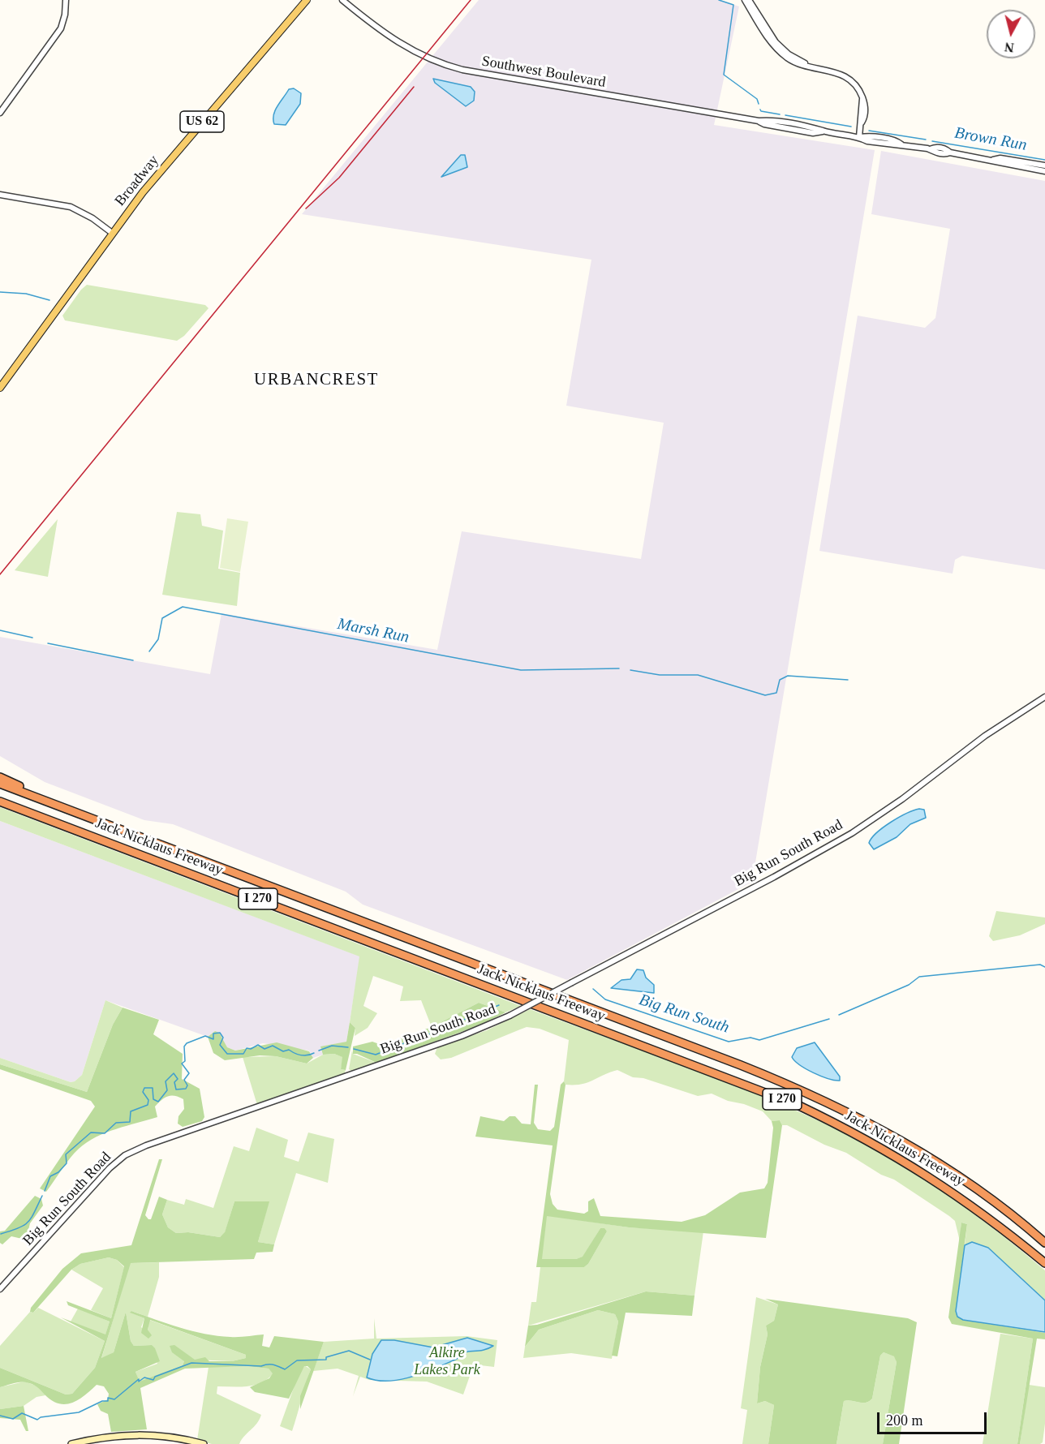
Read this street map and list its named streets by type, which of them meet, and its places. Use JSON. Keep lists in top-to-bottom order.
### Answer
{
  "streets": {
    "highway": ["Jack Nicklaus Freeway", "I 270"],
    "main road": ["US 62", "Broadway"],
    "street": ["Southwest Boulevard", "Big Run South Road"]
  },
  "districts": ["URBANCREST"],
  "water": ["Brown Run", "Marsh Run", "Big Run South"],
  "parks": ["Alkire Lakes Park"],
  "scale_bar": "200 m",
  "north": "bottom"
}
